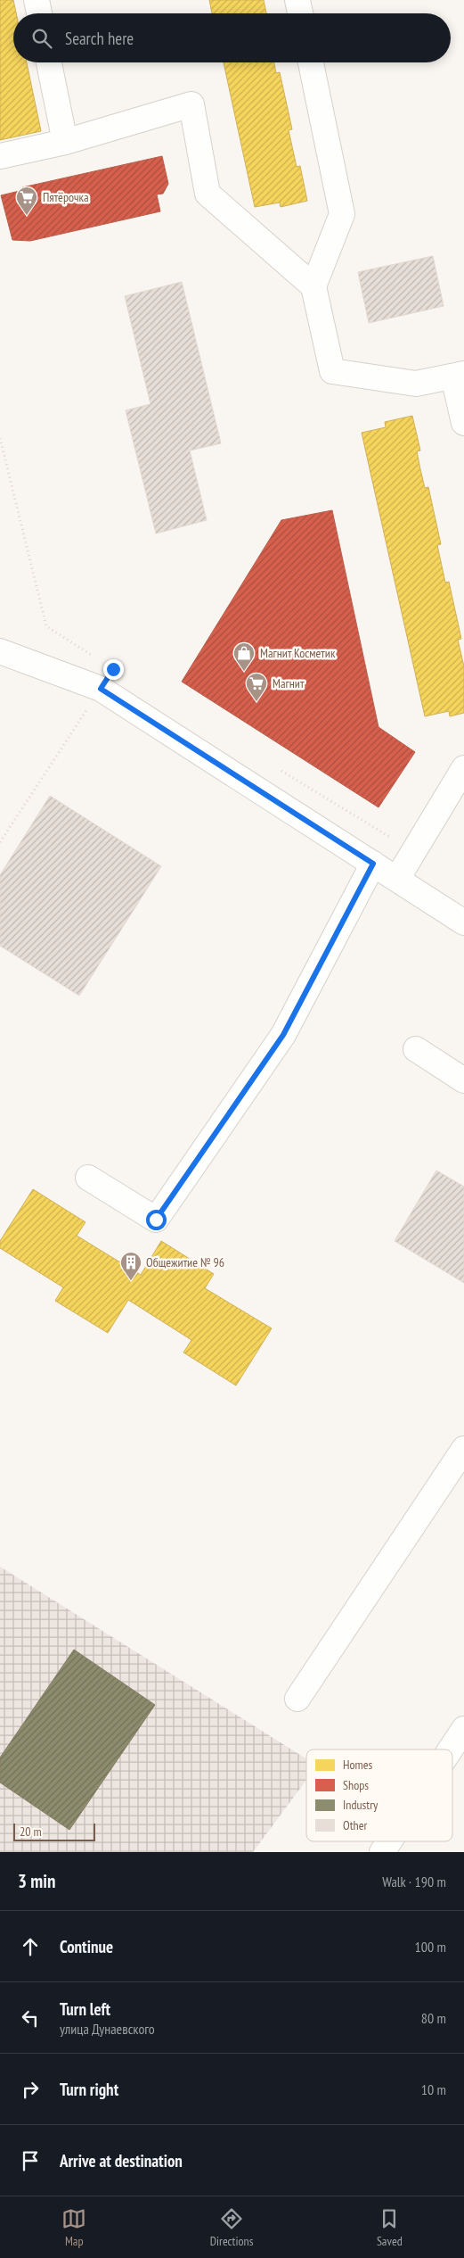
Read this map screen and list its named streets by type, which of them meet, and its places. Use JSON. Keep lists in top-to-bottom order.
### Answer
{
  "places": {
    "supermarket": ["Пятёрочка", "Магнит"],
    "shop": ["Магнит Косметик"],
    "building": ["Общежитие № 96"]
  },
  "legend": [
    "Homes",
    "Shops",
    "Industry",
    "Other"
  ],
  "scale_bar": "20 m",
  "page": {
    "search": "Search here",
    "scale": "20 m",
    "heading": ["3 min", "Walk · 190 m"],
    "list": [
      ["Continue", "100 m"],
      ["Turn left", "улица Дунаевского", "80 m"],
      ["Turn right", "10 m"],
      "Arrive at destination"
    ],
    "nav": ["Map", "Directions", "Saved"]
  }
}
